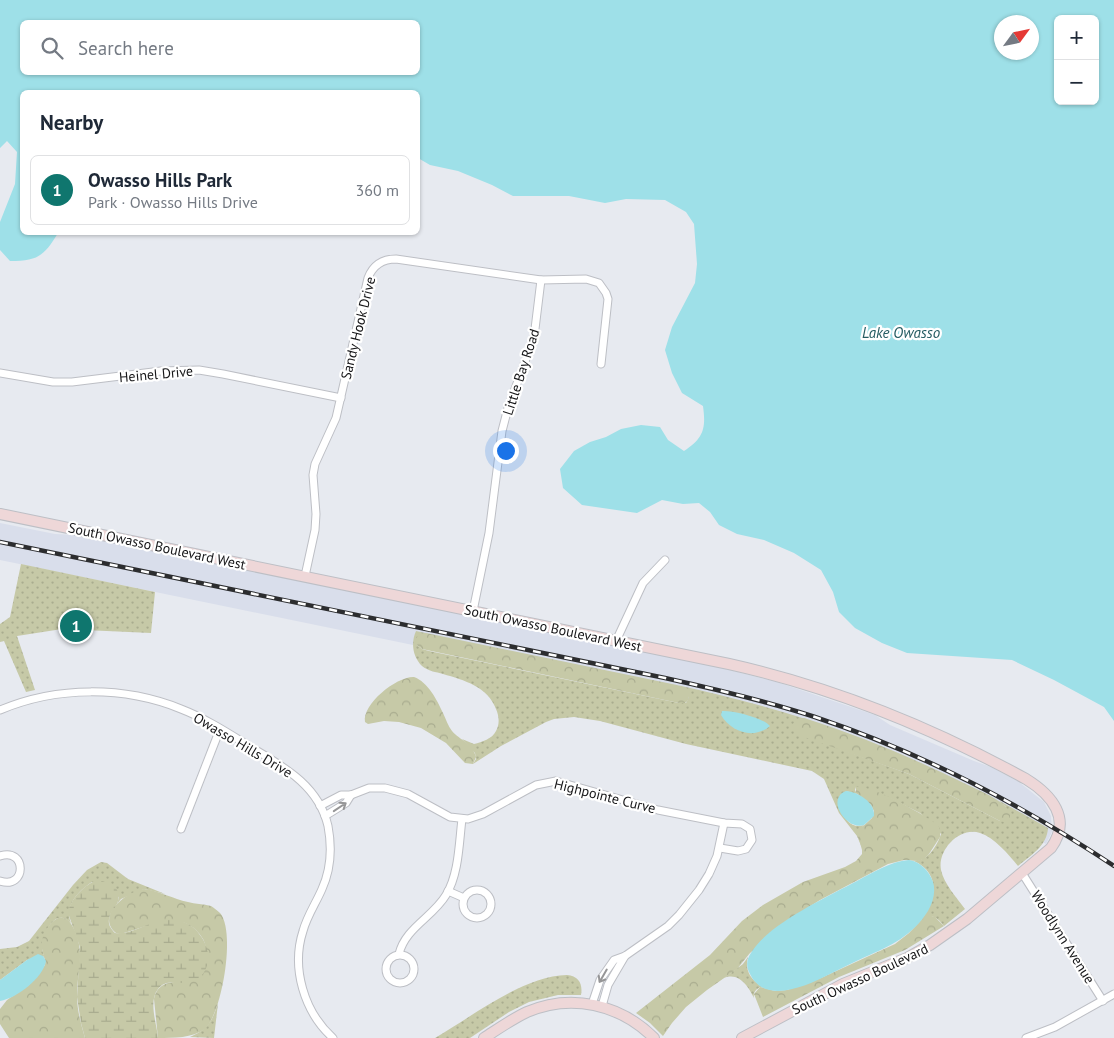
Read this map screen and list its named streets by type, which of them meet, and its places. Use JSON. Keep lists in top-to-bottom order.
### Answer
{
  "streets": {
    "street": [
      "Sandy Hook Drive",
      "Little Bay Road",
      "Heinel Drive",
      "South Owasso Boulevard West",
      "Owasso Hills Drive",
      "Highpointe Curve",
      "Woodlynn Avenue",
      "South Owasso Boulevard"
    ]
  },
  "crossings": [
    ["Sandy Hook Drive", "Little Bay Road"],
    ["Sandy Hook Drive", "Heinel Drive"],
    ["Sandy Hook Drive", "South Owasso Boulevard West"],
    ["Little Bay Road", "South Owasso Boulevard West"],
    ["South Owasso Boulevard West", "South Owasso Boulevard"],
    ["Woodlynn Avenue", "South Owasso Boulevard"]
  ],
  "water": ["Lake Owasso"],
  "north": "top right",
  "page": {
    "map_buttons": ["+", "−"],
    "search": "Search here",
    "heading": "Nearby",
    "list": [
      {
        "mark": "1",
        "name": "Owasso Hills Park",
        "note": "Park · Owasso Hills Drive",
        "value": "360 m"
      }
    ],
    "pins": "1"
  }
}
